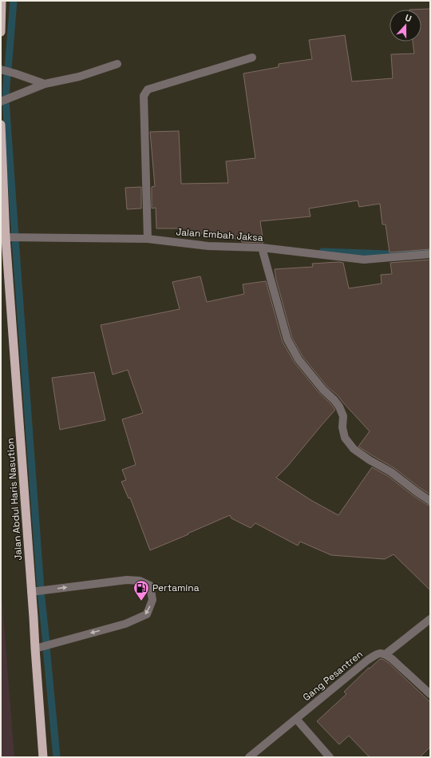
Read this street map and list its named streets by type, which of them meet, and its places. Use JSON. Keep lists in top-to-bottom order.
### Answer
{
  "streets": {
    "highway": ["Jalan Abdul Haris Nasution"],
    "street": ["Jalan Embah Jaksa", "Gang Pesantren"]
  },
  "crossings": [
    ["Jalan Embah Jaksa", "Jalan Abdul Haris Nasution"]
  ],
  "places": {
    "fuel station": ["Pertamina"]
  },
  "north": "top"
}
